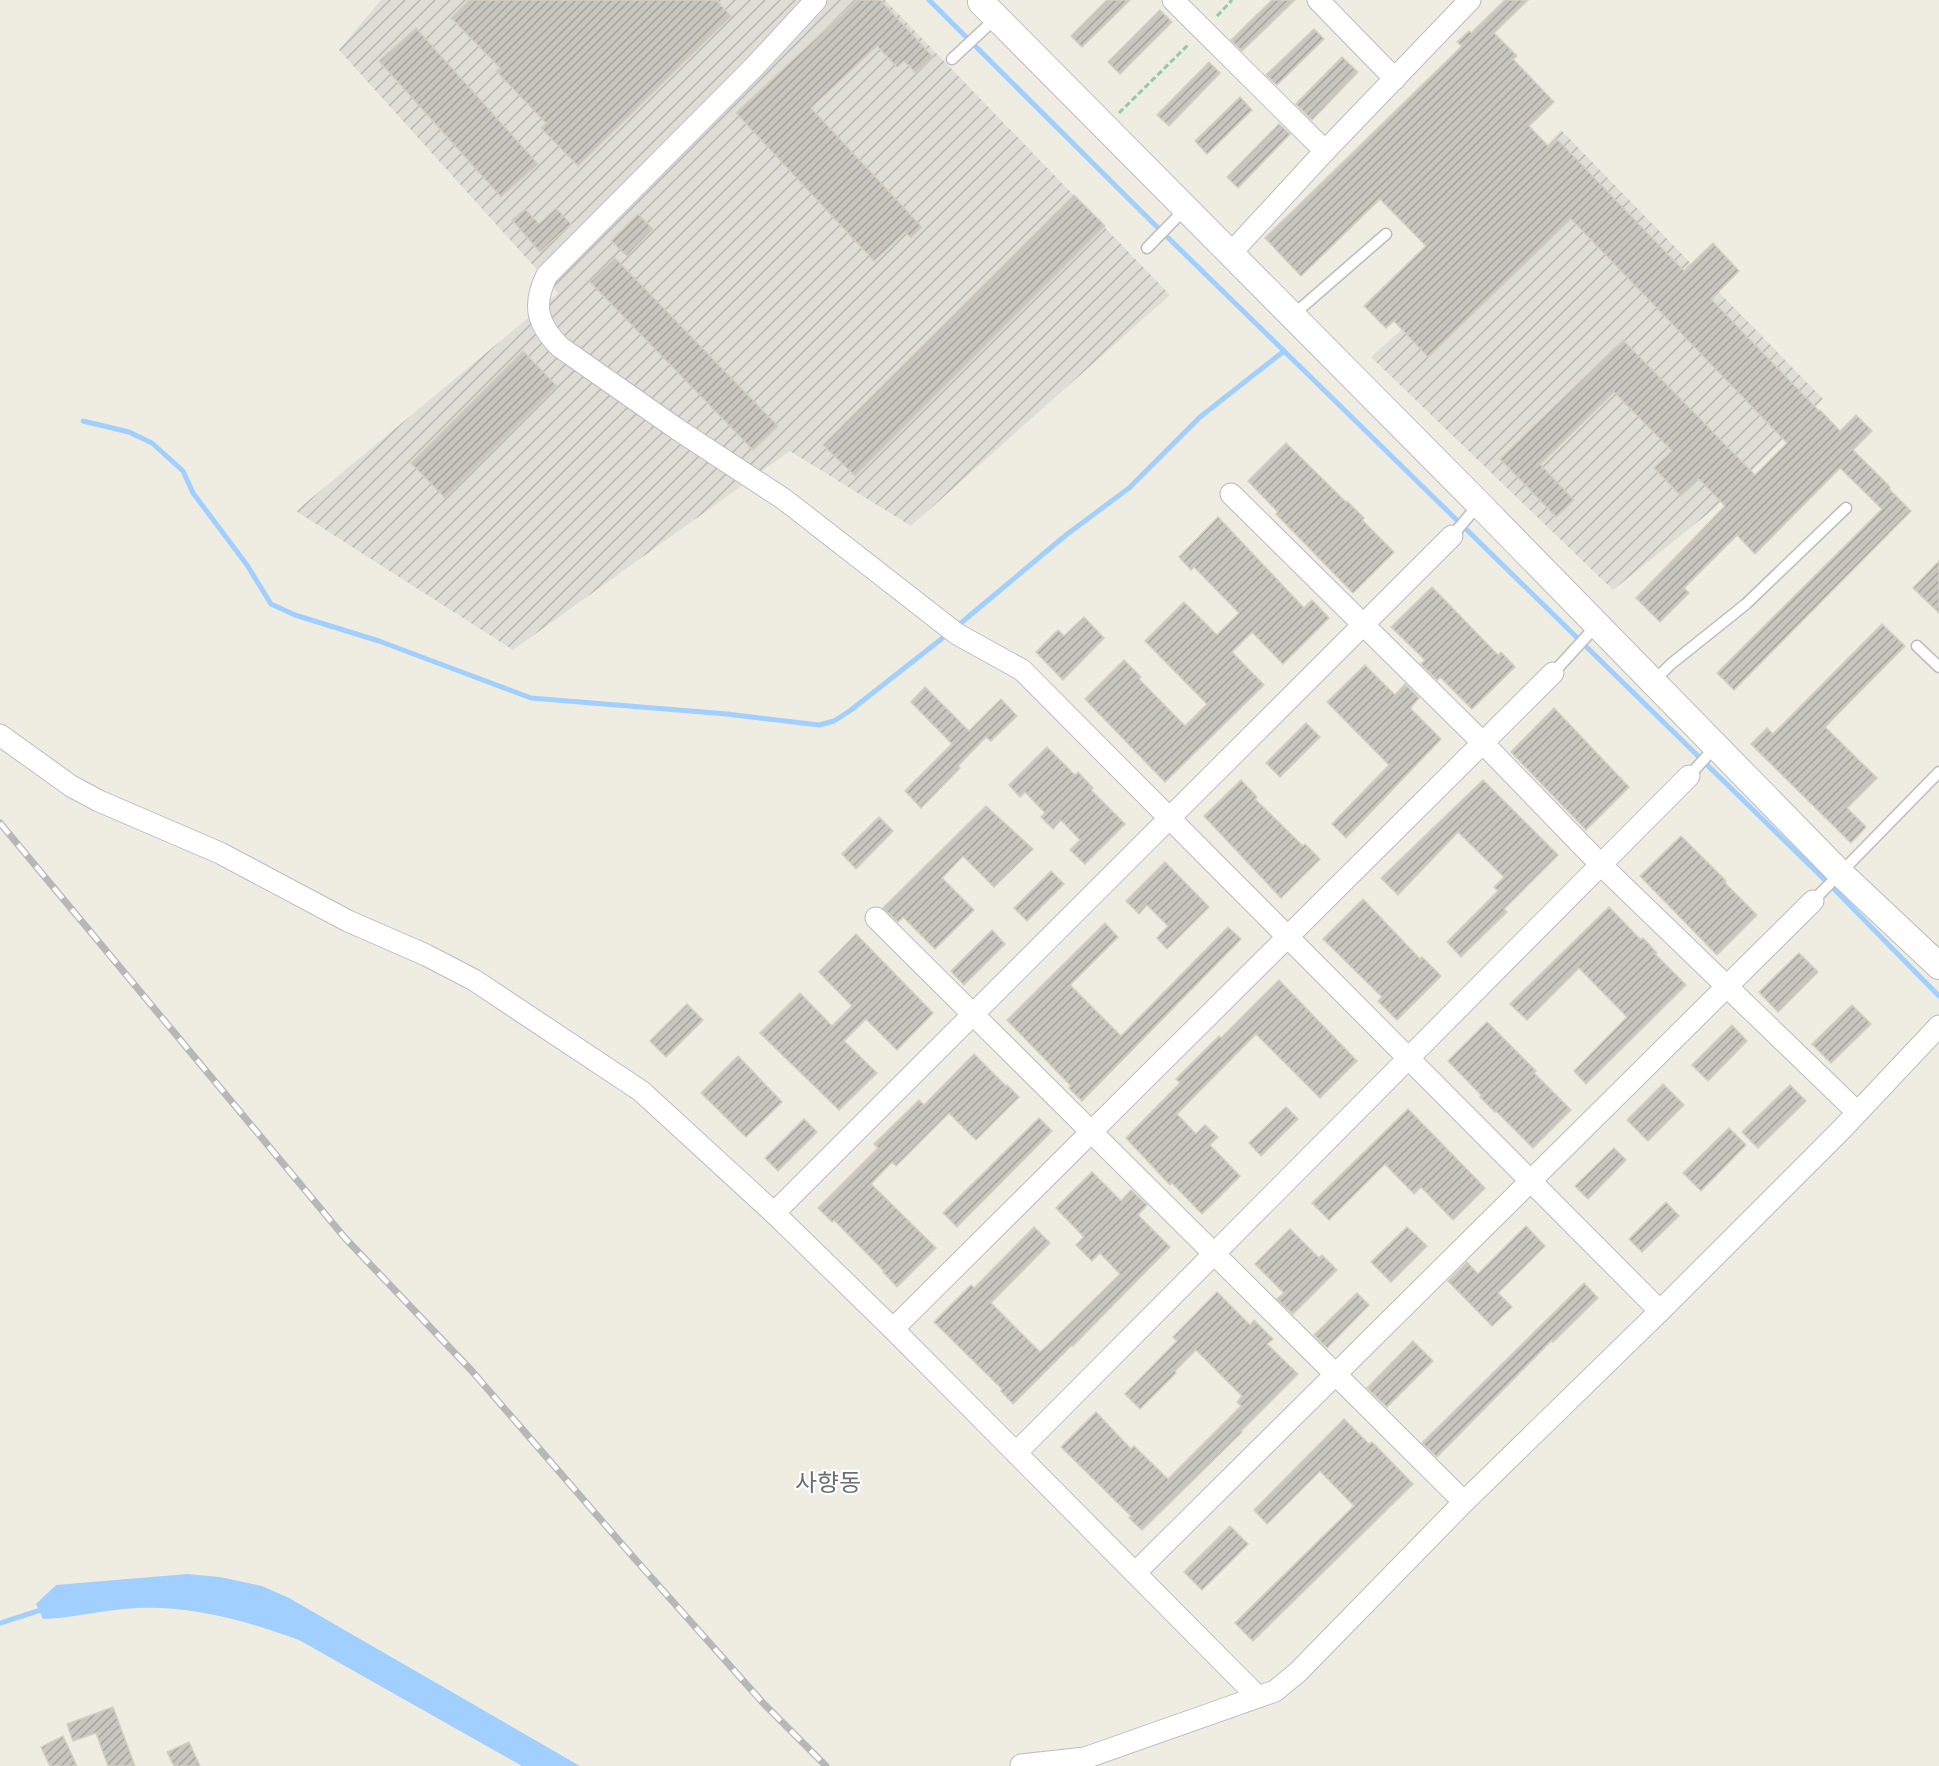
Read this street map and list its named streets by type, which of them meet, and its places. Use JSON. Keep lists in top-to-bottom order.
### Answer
{
  "districts": ["사향동"]
}
